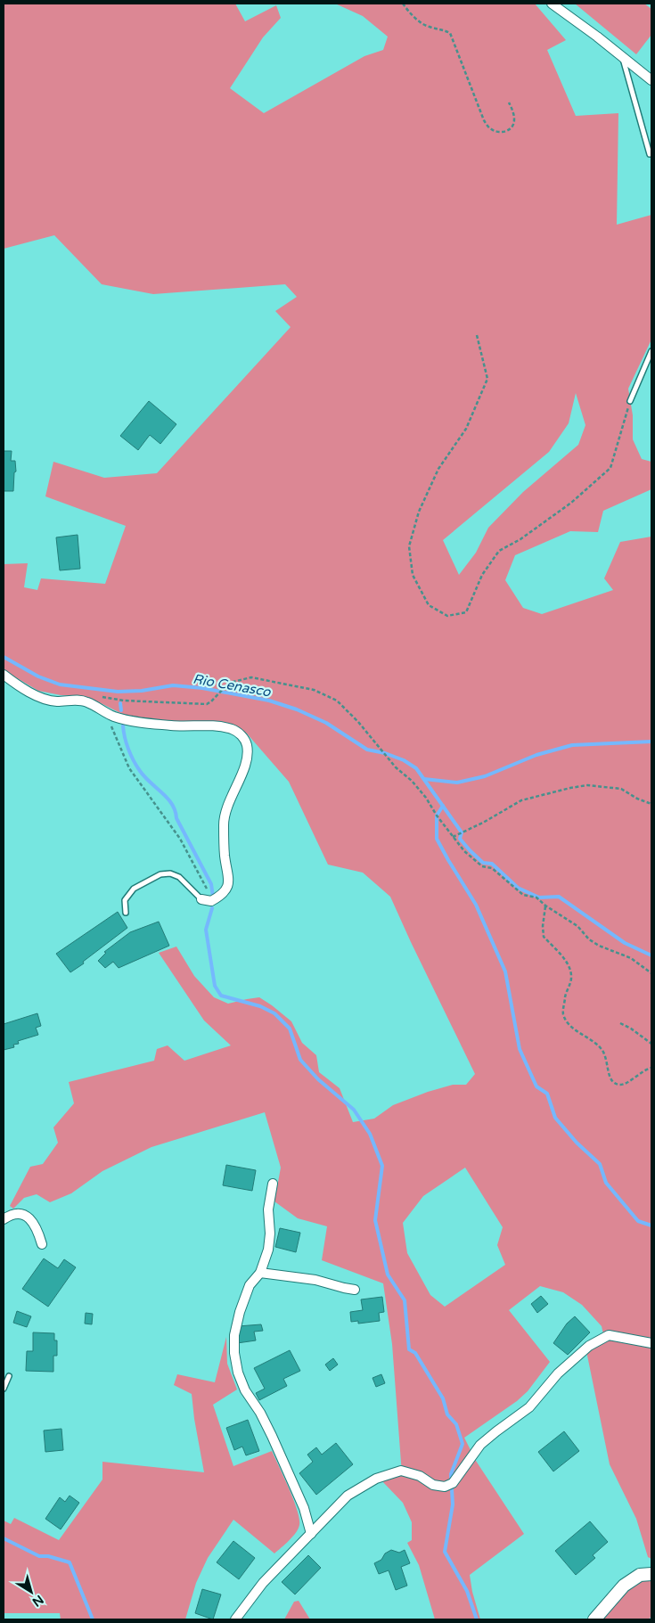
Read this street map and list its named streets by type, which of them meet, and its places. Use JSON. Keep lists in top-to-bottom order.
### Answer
{
  "water": ["Rio Cenasco"],
  "north": "bottom right"
}
